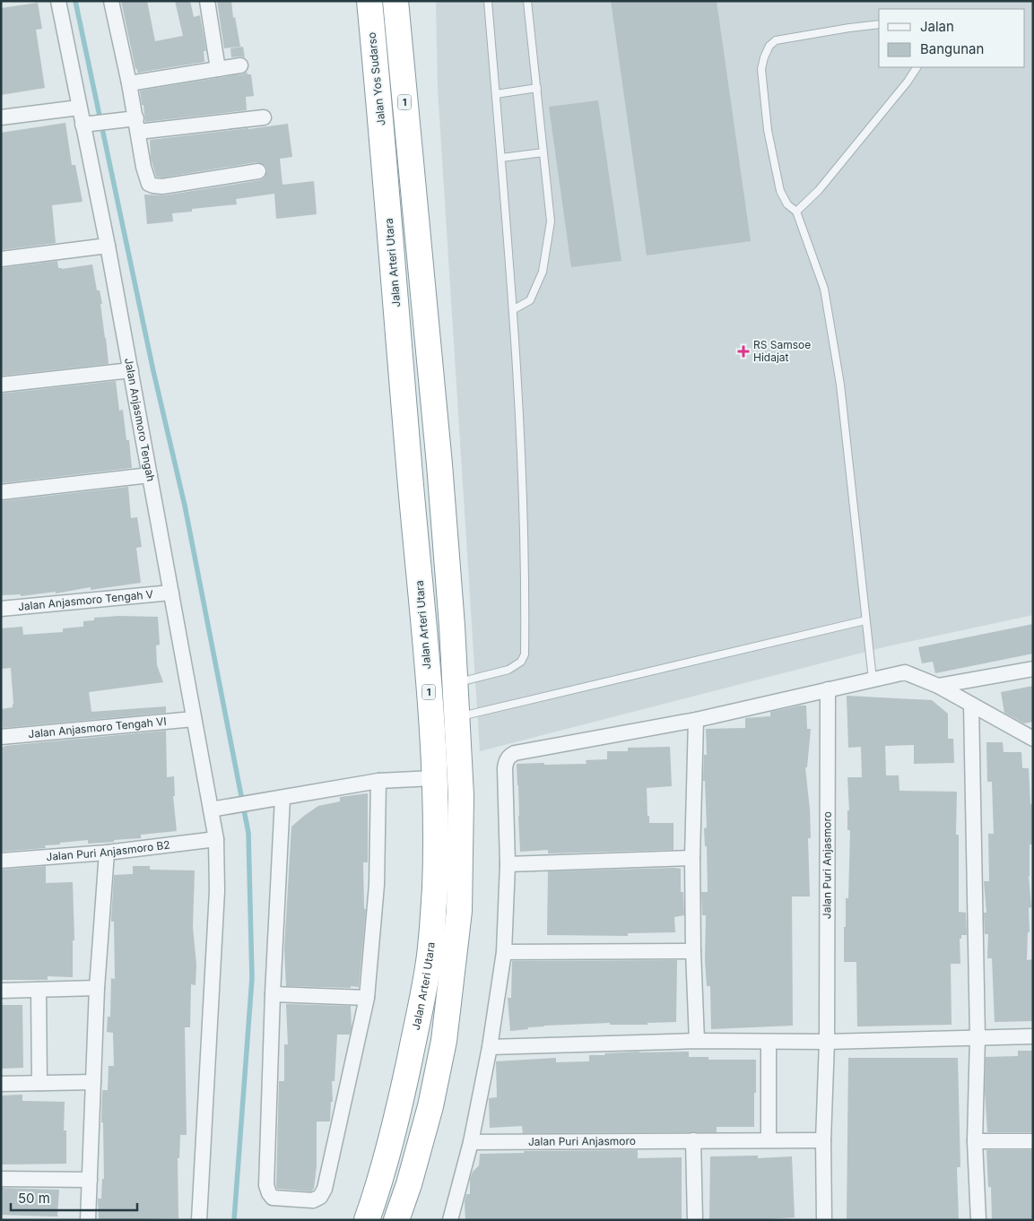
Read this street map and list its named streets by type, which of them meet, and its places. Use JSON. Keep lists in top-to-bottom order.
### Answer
{
  "streets": {
    "highway": ["Jalan Yos Sudarso", "1", "Jalan Arteri Utara"],
    "street": [
      "Jalan Anjasmoro Tengah",
      "Jalan Anjasmoro Tengah V",
      "Jalan Anjasmoro Tengah VI",
      "Jalan Puri Anjasmoro B2",
      "Jalan Puri Anjasmoro"
    ]
  },
  "crossings": [
    ["Jalan Yos Sudarso", "Jalan Arteri Utara"],
    ["Jalan Anjasmoro Tengah", "Jalan Anjasmoro Tengah V"],
    ["Jalan Anjasmoro Tengah", "Jalan Anjasmoro Tengah VI"],
    ["Jalan Anjasmoro Tengah", "Jalan Puri Anjasmoro B2"]
  ],
  "places": {
    "health": ["RS Samsoe Hidajat"]
  },
  "legend": ["Jalan", "Bangunan"],
  "scale_bar": "50 m"
}
